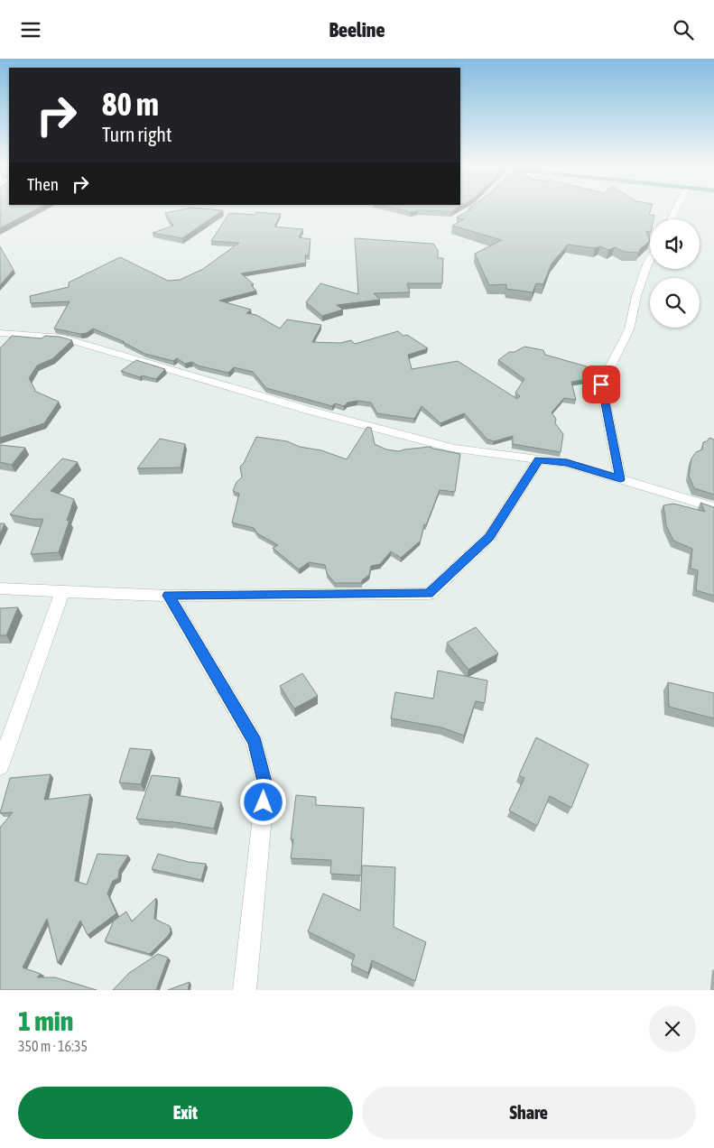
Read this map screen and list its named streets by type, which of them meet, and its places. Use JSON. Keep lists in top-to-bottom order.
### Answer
{
  "page": {
    "header": "Beeline",
    "turn": ["80 m", "Turn right"],
    "then": "Then",
    "heading": ["1 min", "350 m · 16:35"],
    "buttons": ["Exit", "Share"]
  }
}
